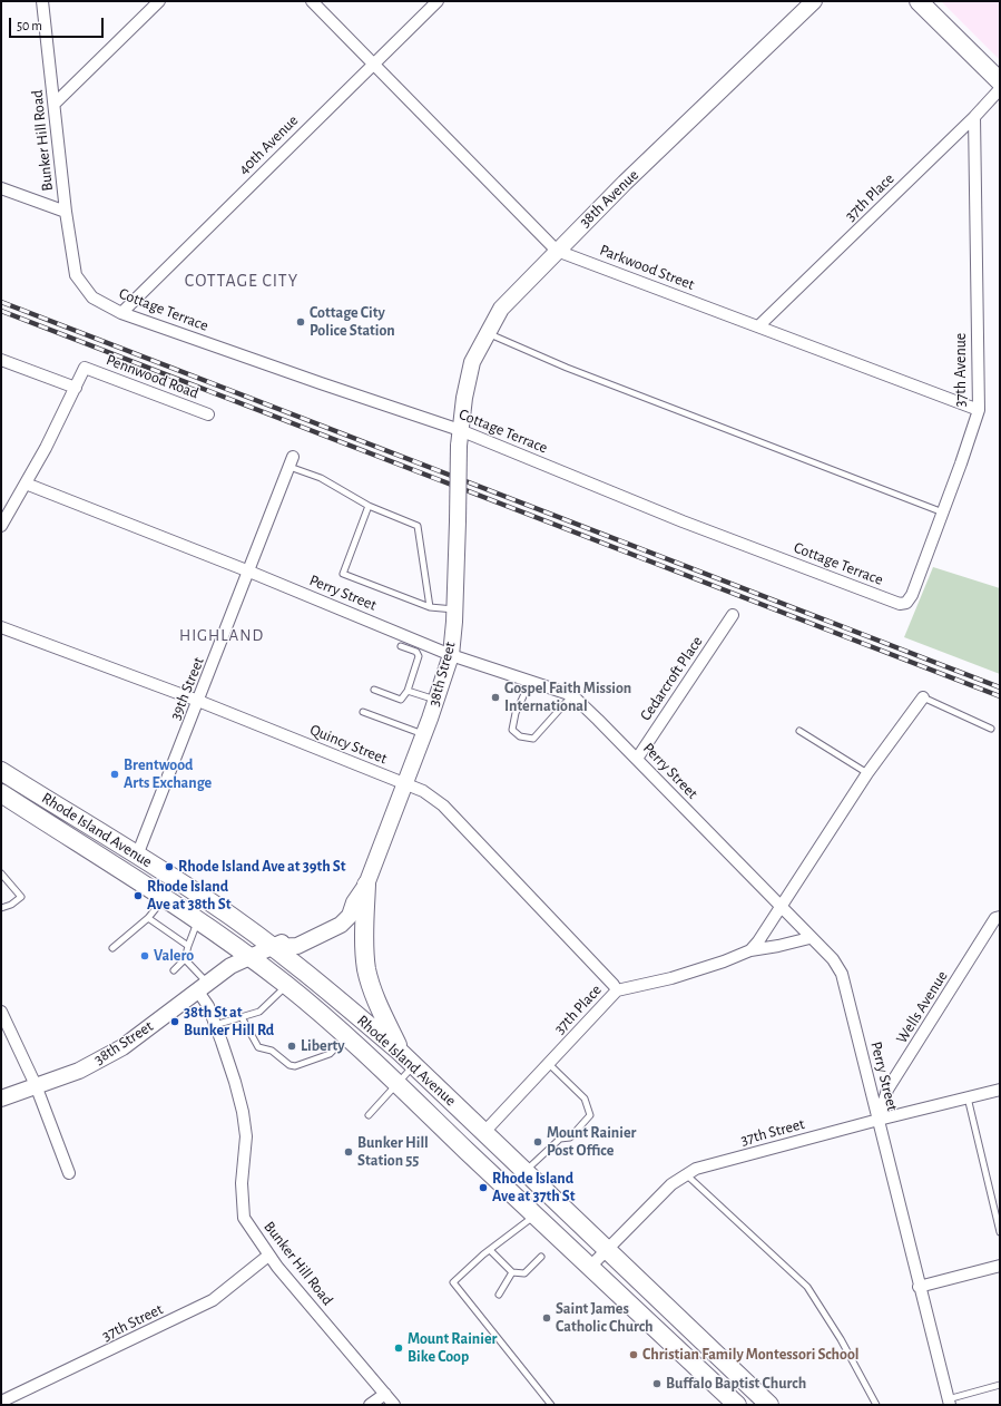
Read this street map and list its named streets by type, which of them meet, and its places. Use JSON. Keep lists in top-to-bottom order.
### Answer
{
  "streets": {
    "main road": ["38th Avenue", "38th Street", "Rhode Island Avenue"],
    "street": [
      "Bunker Hill Road",
      "40th Avenue",
      "37th Place",
      "Parkwood Street",
      "Cottage Terrace",
      "37th Avenue",
      "Pennwood Road",
      "Perry Street",
      "Cedarcroft Place",
      "39th Street",
      "Quincy Street",
      "Wells Avenue",
      "37th Street"
    ]
  },
  "crossings": [
    ["Bunker Hill Road", "Cottage Terrace"],
    ["Bunker Hill Road", "38th Street"],
    ["Bunker Hill Road", "37th Street"],
    ["40th Avenue", "Parkwood Street"],
    ["40th Avenue", "Cottage Terrace"],
    ["37th Place", "Parkwood Street"],
    ["37th Place", "37th Avenue"],
    ["37th Place", "Perry Street"],
    ["37th Place", "Quincy Street"],
    ["37th Place", "Rhode Island Avenue"],
    ["38th Avenue", "Parkwood Street"],
    ["38th Avenue", "Cottage Terrace"],
    ["38th Avenue", "38th Street"],
    ["Parkwood Street", "37th Avenue"],
    ["Cottage Terrace", "37th Avenue"],
    ["Cottage Terrace", "38th Street"],
    ["Perry Street", "38th Street"],
    ["Perry Street", "Cedarcroft Place"],
    ["Perry Street", "39th Street"],
    ["Perry Street", "Wells Avenue"],
    ["Perry Street", "37th Street"],
    ["38th Street", "Quincy Street"],
    ["38th Street", "Rhode Island Avenue"],
    ["39th Street", "Quincy Street"],
    ["39th Street", "Rhode Island Avenue"],
    ["Rhode Island Avenue", "37th Street"],
    ["Wells Avenue", "37th Street"]
  ],
  "districts": ["COTTAGE CITY", "HIGHLAND"],
  "places": [
    "Cottage City Police Station",
    "Gospel Faith Mission International",
    "Brentwood Arts Exchange",
    "Rhode Island Ave at 39th St",
    "Rhode Island Ave at 38th St",
    "Valero",
    "38th St at Bunker Hill Rd",
    "Liberty",
    "Mount Rainier Post Office",
    "Bunker Hill Station 55",
    "Rhode Island Ave at 37th St",
    "Saint James Catholic Church",
    "Mount Rainier Bike Coop",
    "Christian Family Montessori School",
    "Buffalo Baptist Church"
  ],
  "scale_bar": "50 m"
}
